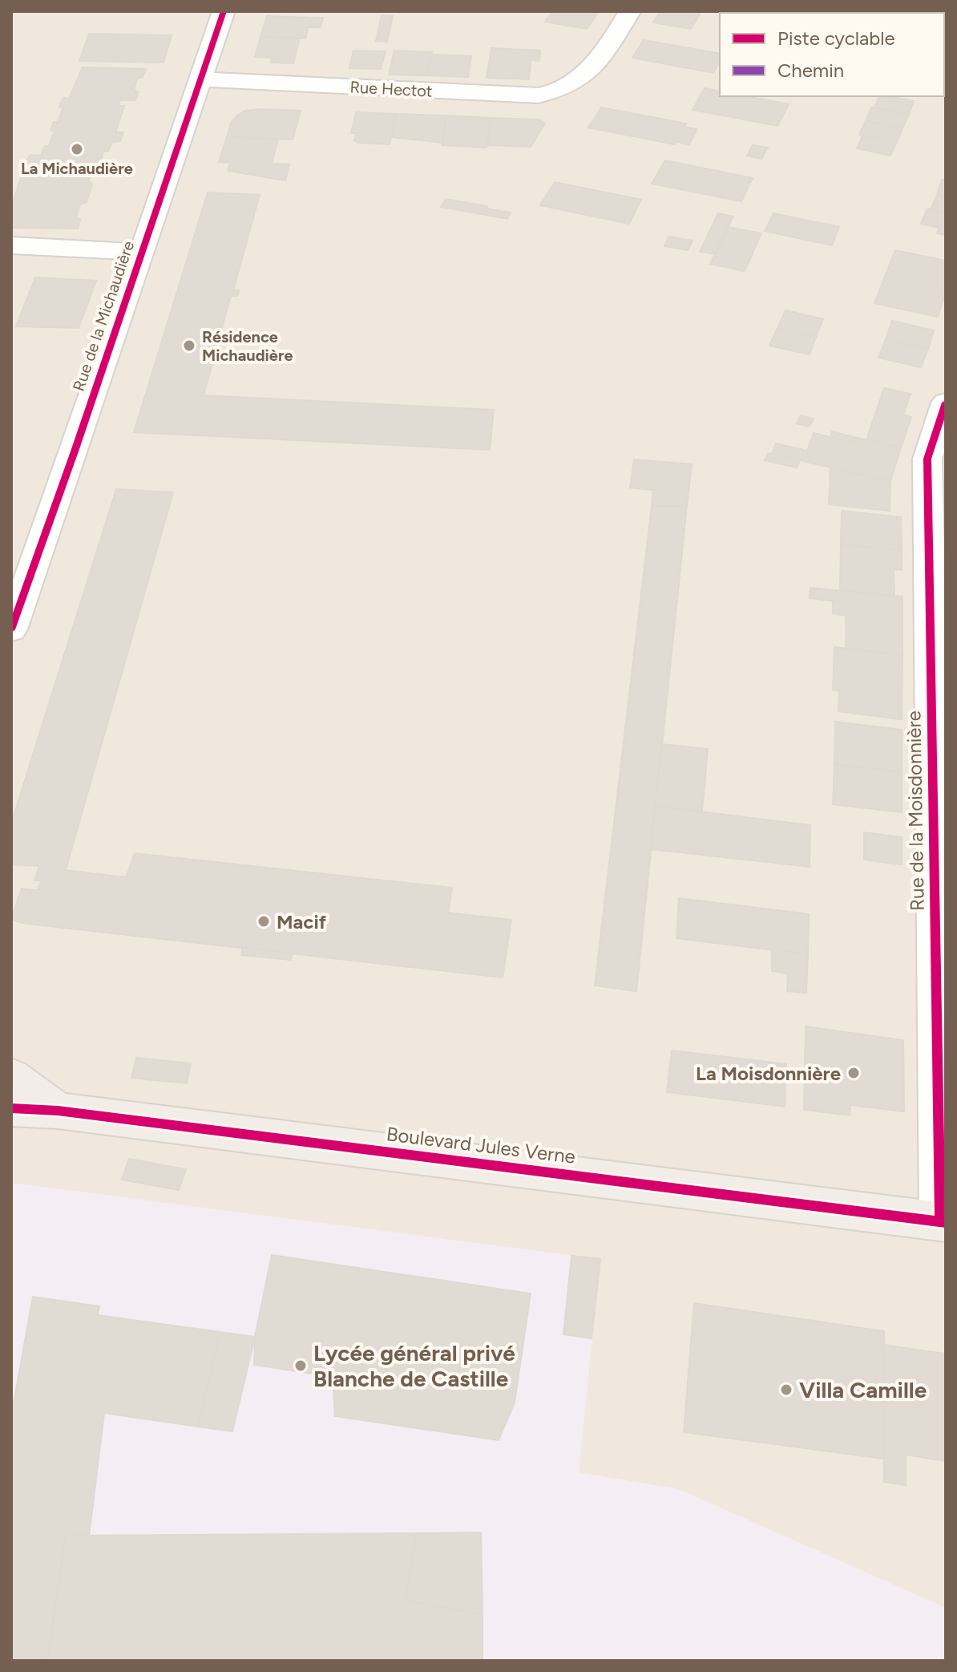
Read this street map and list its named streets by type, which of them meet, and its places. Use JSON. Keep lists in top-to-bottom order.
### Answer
{
  "streets": {
    "main road": ["Boulevard Jules Verne"],
    "street": ["Rue Hectot", "Rue de la Michaudière", "Rue de la Moisdonnière"]
  },
  "crossings": [
    ["Rue Hectot", "Rue de la Michaudière"],
    ["Rue de la Moisdonnière", "Boulevard Jules Verne"]
  ],
  "places": [
    "La Michaudière",
    "Résidence Michaudière",
    "Macif",
    "La Moisdonnière",
    "Lycée général privé Blanche de Castille",
    "Villa Camille"
  ],
  "legend": ["Piste cyclable", "Chemin"]
}
